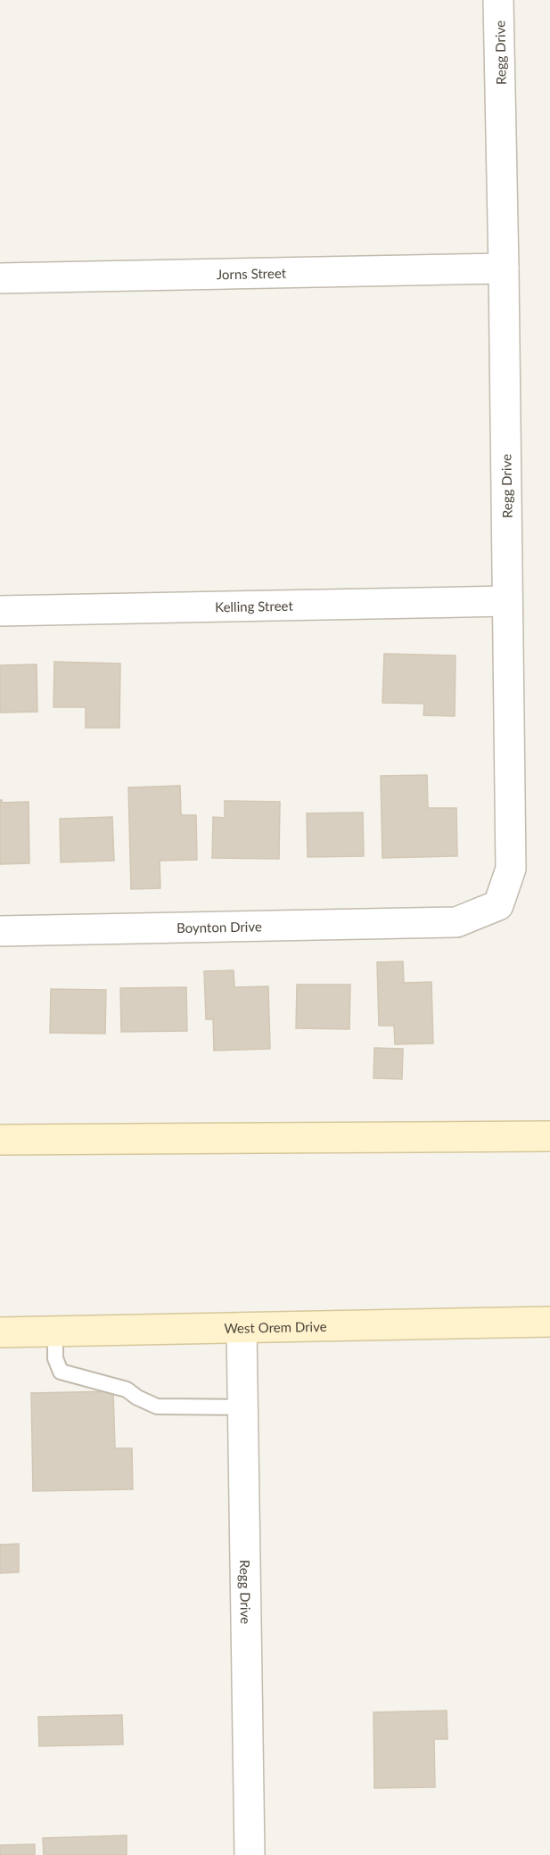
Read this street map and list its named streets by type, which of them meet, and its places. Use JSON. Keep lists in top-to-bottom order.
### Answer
{
  "streets": {
    "main road": ["West Orem Drive"],
    "street": [
      "Regg Drive",
      "Jorns Street",
      "Kelling Street",
      "Boynton Drive"
    ]
  },
  "crossings": [
    ["Regg Drive", "Jorns Street"],
    ["Regg Drive", "Kelling Street"],
    ["Regg Drive", "Boynton Drive"],
    ["Regg Drive", "West Orem Drive"]
  ]
}
